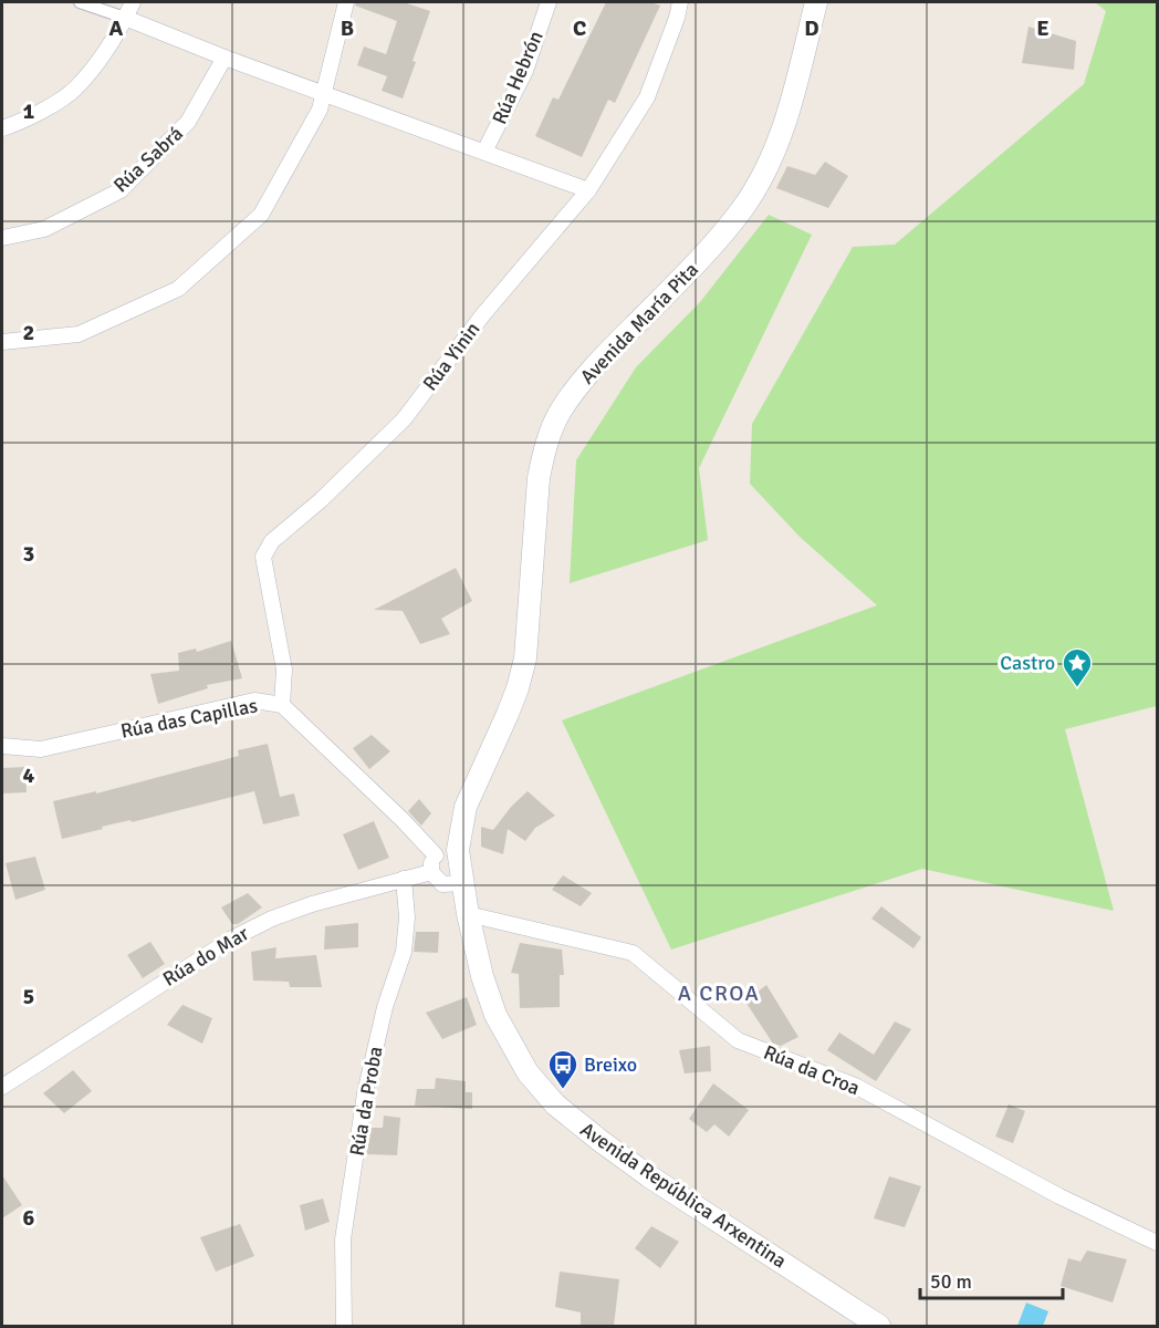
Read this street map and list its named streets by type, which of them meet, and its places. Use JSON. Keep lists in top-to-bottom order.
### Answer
{
  "streets": {
    "main road": ["Avenida María Pita", "Avenida República Arxentina"],
    "street": [
      "Rúa Hebrón",
      "Rúa Sabrá",
      "Rúa Yinin",
      "Rúa das Capillas",
      "Rúa do Mar",
      "Rúa da Croa",
      "Rúa da Proba"
    ]
  },
  "crossings": [
    ["Avenida María Pita", "Avenida República Arxentina"],
    ["Rúa Yinin", "Rúa das Capillas"],
    ["Rúa do Mar", "Rúa da Proba"],
    ["Rúa da Croa", "Avenida República Arxentina"]
  ],
  "districts": ["A CROA"],
  "places": {
    "place": ["Castro"],
    "bus stop": ["Breixo"]
  },
  "scale_bar": "50 m",
  "grid": {
    "columns": [
      "A",
      "B",
      "C",
      "D",
      "E"
    ],
    "rows": [
      "1",
      "2",
      "3",
      "4",
      "5",
      "6"
    ]
  }
}
